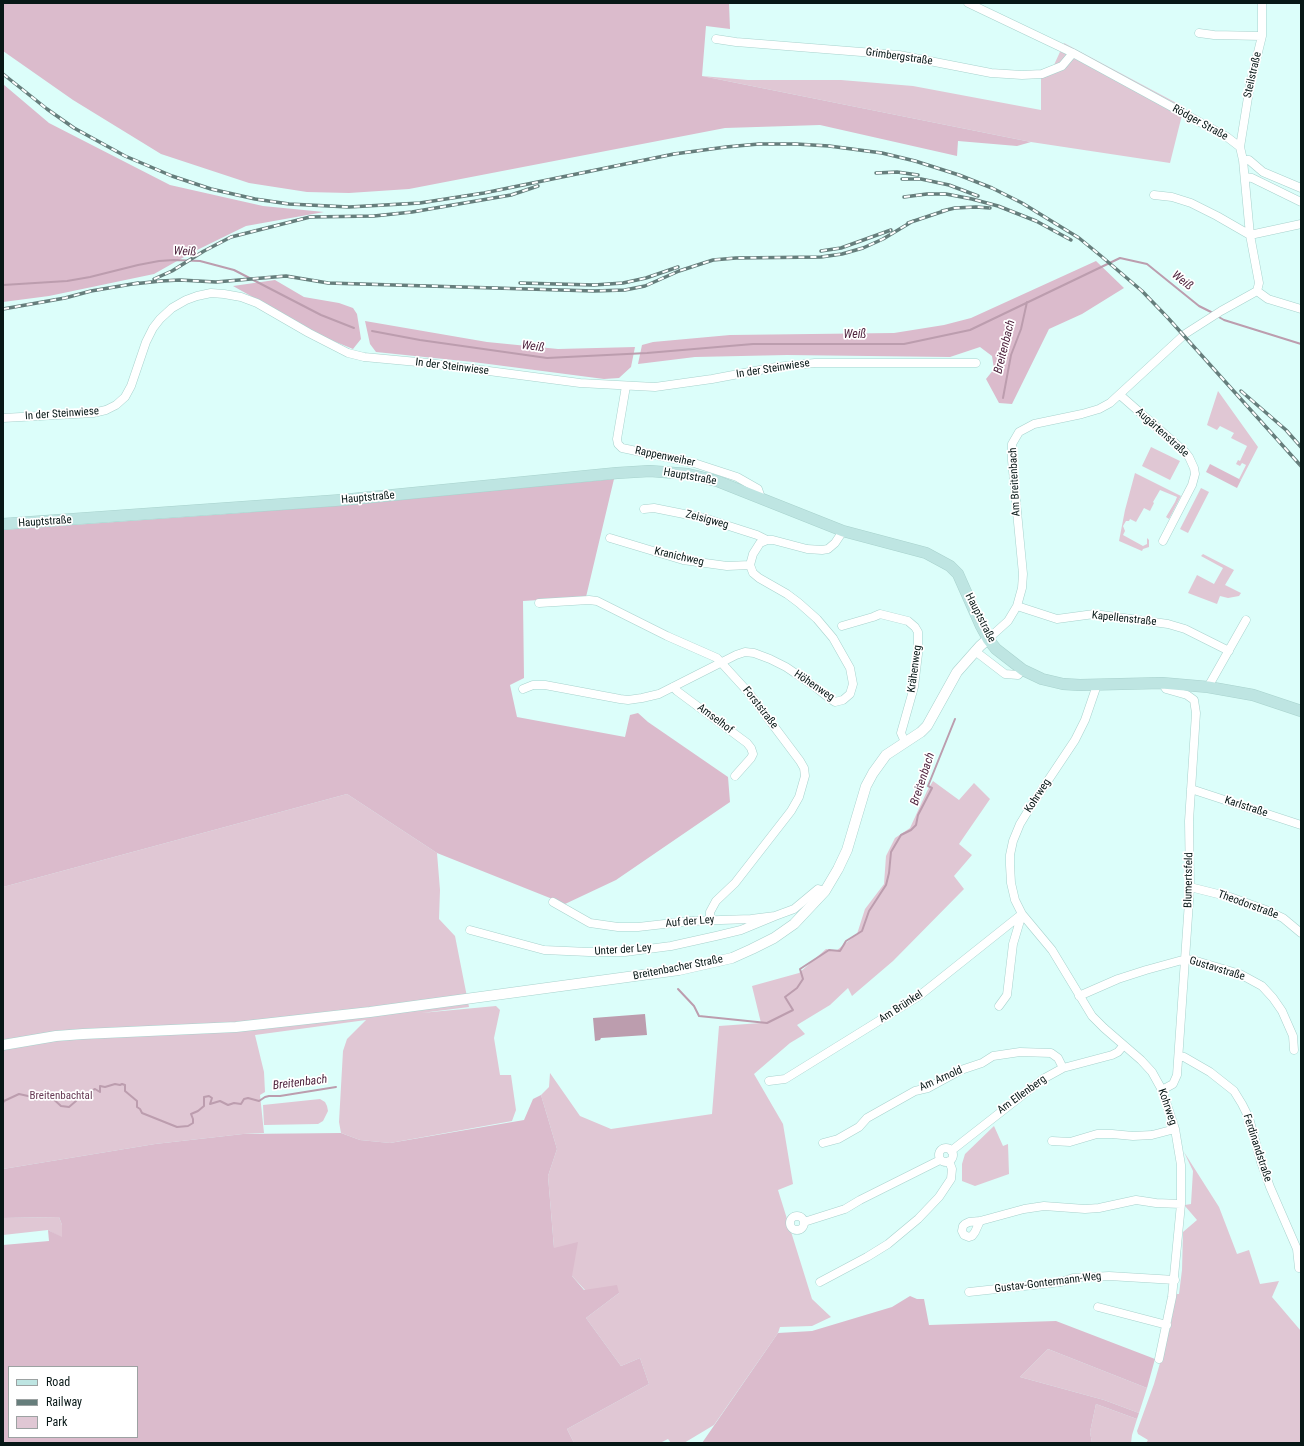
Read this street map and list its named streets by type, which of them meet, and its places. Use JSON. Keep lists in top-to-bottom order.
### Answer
{
  "streets": {
    "main road": ["Hauptstraße"],
    "street": [
      "Grimbergstraße",
      "Steilstraße",
      "Rödger Straße",
      "In der Steinwiese",
      "Augärtenstraße",
      "Rappenweiher",
      "Am Breitenbach",
      "Zeisigweg",
      "Kranichweg",
      "Kapellenstraße",
      "Krähenweg",
      "Höhenweg",
      "Forststraße",
      "Amselhof",
      "Kohrweg",
      "Karlstraße",
      "Blumertsfeld",
      "Theodorstraße",
      "Auf der Ley",
      "Unter der Ley",
      "Breitenbacher Straße",
      "Gustavstraße",
      "Am Brünkel",
      "Am Arnold",
      "Am Ellenberg",
      "Ferdinandstraße",
      "Gustav-Gontermann-Weg"
    ]
  },
  "crossings": [
    ["Grimbergstraße", "Rödger Straße"],
    ["Steilstraße", "Rödger Straße"],
    ["Rödger Straße", "Am Breitenbach"],
    ["In der Steinwiese", "Rappenweiher"],
    ["Augärtenstraße", "Am Breitenbach"],
    ["Rappenweiher", "Hauptstraße"],
    ["Hauptstraße", "Am Breitenbach"],
    ["Hauptstraße", "Kohrweg"],
    ["Hauptstraße", "Blumertsfeld"],
    ["Hauptstraße", "Breitenbacher Straße"],
    ["Am Breitenbach", "Kapellenstraße"],
    ["Am Breitenbach", "Breitenbacher Straße"],
    ["Kranichweg", "Höhenweg"],
    ["Krähenweg", "Breitenbacher Straße"],
    ["Höhenweg", "Forststraße"],
    ["Höhenweg", "Amselhof"],
    ["Forststraße", "Auf der Ley"],
    ["Kohrweg", "Blumertsfeld"],
    ["Kohrweg", "Gustavstraße"],
    ["Kohrweg", "Am Brünkel"],
    ["Kohrweg", "Am Ellenberg"],
    ["Kohrweg", "Gustav-Gontermann-Weg"],
    ["Karlstraße", "Blumertsfeld"],
    ["Blumertsfeld", "Theodorstraße"],
    ["Blumertsfeld", "Gustavstraße"],
    ["Blumertsfeld", "Ferdinandstraße"],
    ["Auf der Ley", "Unter der Ley"],
    ["Auf der Ley", "Breitenbacher Straße"],
    ["Am Arnold", "Am Ellenberg"]
  ],
  "water": ["Weiß", "Breitenbach"],
  "parks": ["Breitenbachtal"],
  "legend": ["Road", "Railway", "Park"]
}
